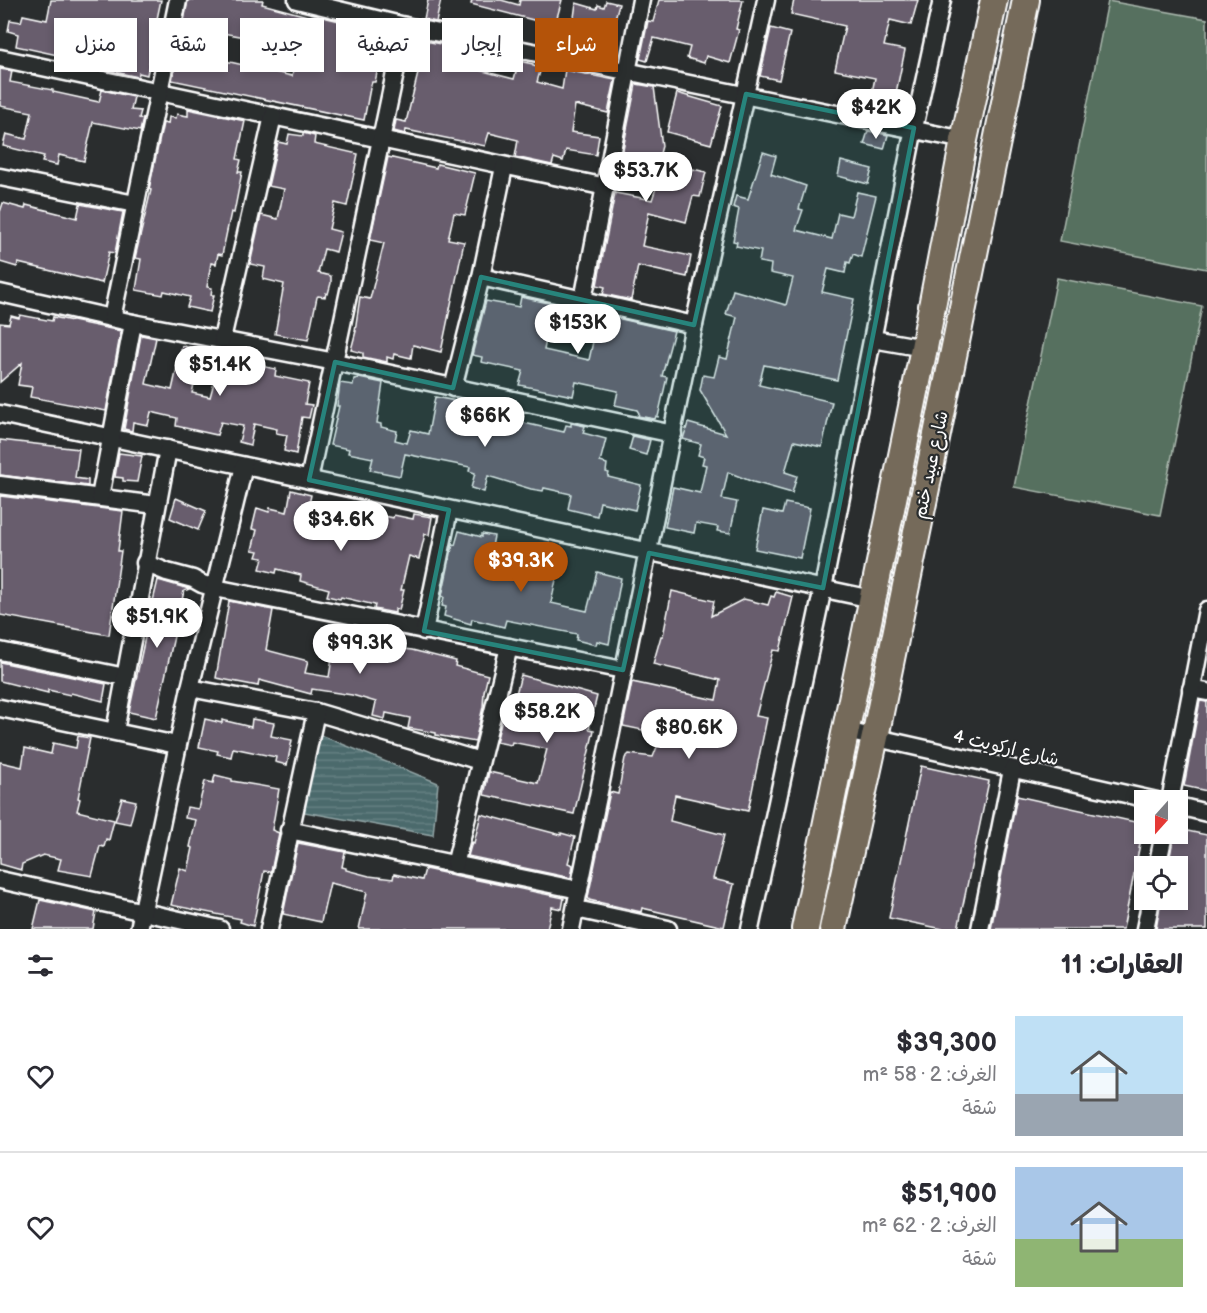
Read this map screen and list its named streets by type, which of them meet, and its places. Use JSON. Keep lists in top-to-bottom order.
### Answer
{
  "streets": {
    "main road": ["شارع عبيد ختم"],
    "street": ["شارع اركويت 4"]
  },
  "crossings": [
    ["شارع عبيد ختم", "شارع اركويت 4"]
  ],
  "north": "bottom",
  "page": {
    "chip": [
      "شراء",
      "إيجار",
      "تصفية",
      "جديد",
      "شقة",
      "منزل"
    ],
    "price": [
      "$42K",
      "$53.7K",
      "$153K",
      "$51.4K",
      "$66K",
      "$34.6K",
      "$39.3K",
      "$51.9K",
      "$99.3K",
      "$58.2K",
      "$80.6K"
    ],
    "heading": "العقارات: 11",
    "list": [
      {
        "name": "$39,300",
        "note": "الغرف: 2 · 58 m² · شقة"
      },
      {
        "name": "$51,900",
        "note": "الغرف: 2 · 62 m² · شقة"
      }
    ]
  }
}
